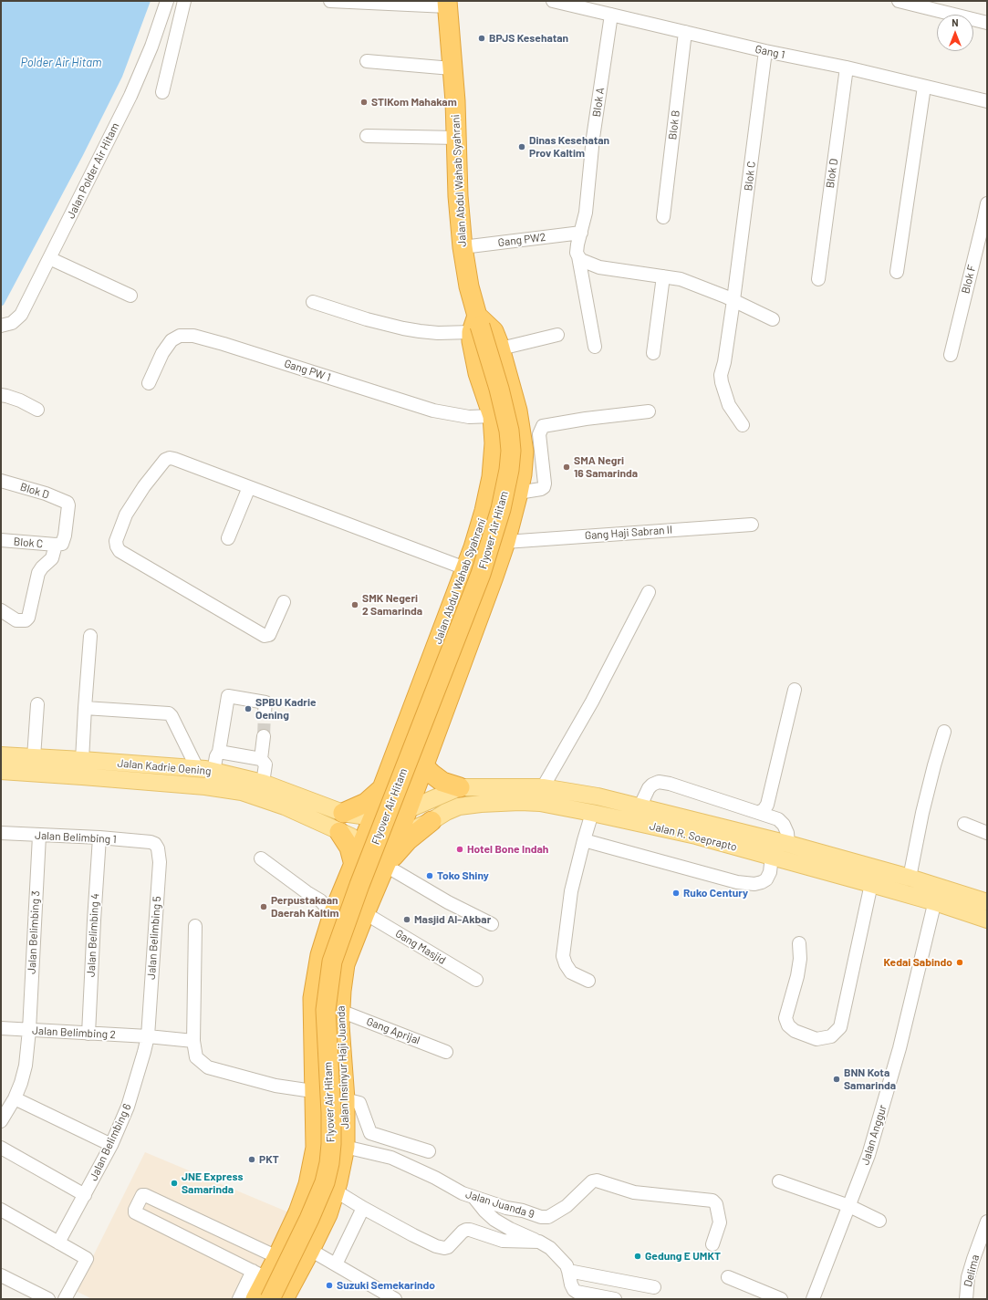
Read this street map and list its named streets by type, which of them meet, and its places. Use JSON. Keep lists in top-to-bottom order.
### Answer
{
  "streets": {
    "highway": ["Jalan Abdul Wahab Syahrani", "Flyover Air Hitam", "Jalan Insinyur Haji Juanda"],
    "main road": ["Jalan Kadrie Oening", "Jalan R. Soeprapto"],
    "street": [
      "Gang 1",
      "Blok A",
      "Blok B",
      "Jalan Polder Air Hitam",
      "Blok D",
      "Blok C",
      "Gang PW2",
      "Blok F",
      "Gang PW 1",
      "Gang Haji Sabran II",
      "Jalan Belimbing 1",
      "Jalan Belimbing 3",
      "Jalan Belimbing 4",
      "Jalan Belimbing 5",
      "Gang Masjid",
      "Gang Aprijal",
      "Jalan Belimbing 2",
      "Jalan Anggur",
      "Jalan Belimbing 6",
      "Jalan Juanda 9",
      "Delima"
    ]
  },
  "crossings": [
    ["Gang 1", "Blok A"],
    ["Gang 1", "Blok B"],
    ["Gang 1", "Blok D"],
    ["Gang 1", "Blok C"],
    ["Blok A", "Gang PW2"],
    ["Blok D", "Blok C"],
    ["Jalan Abdul Wahab Syahrani", "Gang PW2"],
    ["Jalan Abdul Wahab Syahrani", "Gang PW 1"],
    ["Jalan Abdul Wahab Syahrani", "Flyover Air Hitam"],
    ["Jalan Abdul Wahab Syahrani", "Gang Haji Sabran II"],
    ["Jalan Abdul Wahab Syahrani", "Jalan Kadrie Oening"],
    ["Jalan Abdul Wahab Syahrani", "Jalan R. Soeprapto"],
    ["Jalan Abdul Wahab Syahrani", "Jalan Insinyur Haji Juanda"],
    ["Jalan Kadrie Oening", "Jalan R. Soeprapto"],
    ["Jalan R. Soeprapto", "Jalan Insinyur Haji Juanda"],
    ["Jalan R. Soeprapto", "Jalan Anggur"],
    ["Jalan Belimbing 1", "Jalan Belimbing 3"],
    ["Jalan Belimbing 1", "Jalan Belimbing 4"],
    ["Jalan Belimbing 1", "Jalan Belimbing 5"],
    ["Jalan Belimbing 3", "Jalan Belimbing 2"],
    ["Jalan Belimbing 4", "Jalan Belimbing 2"],
    ["Jalan Belimbing 5", "Jalan Belimbing 2"],
    ["Jalan Belimbing 5", "Jalan Belimbing 6"],
    ["Gang Masjid", "Jalan Insinyur Haji Juanda"],
    ["Gang Aprijal", "Jalan Insinyur Haji Juanda"],
    ["Jalan Belimbing 2", "Jalan Belimbing 6"],
    ["Jalan Insinyur Haji Juanda", "Jalan Juanda 9"]
  ],
  "water": ["Polder Air Hitam"],
  "places": [
    "BPJS Kesehatan",
    "STIKom Mahakam",
    "Dinas Kesehatan Prov Kaltim",
    "SMA Negri 16 Samarinda",
    "SMK Negeri 2 Samarinda",
    "SPBU Kadrie Oening",
    "Hotel Bone Indah",
    "Toko Shiny",
    "Ruko Century",
    "Perpustakaan Daerah Kaltim",
    "Masjid Al-Akbar",
    "Kedai Sabindo",
    "BNN Kota Samarinda",
    "PKT",
    "JNE Express Samarinda",
    "Gedung E UMKT",
    "Suzuki Semekarindo"
  ],
  "north": "top"
}
